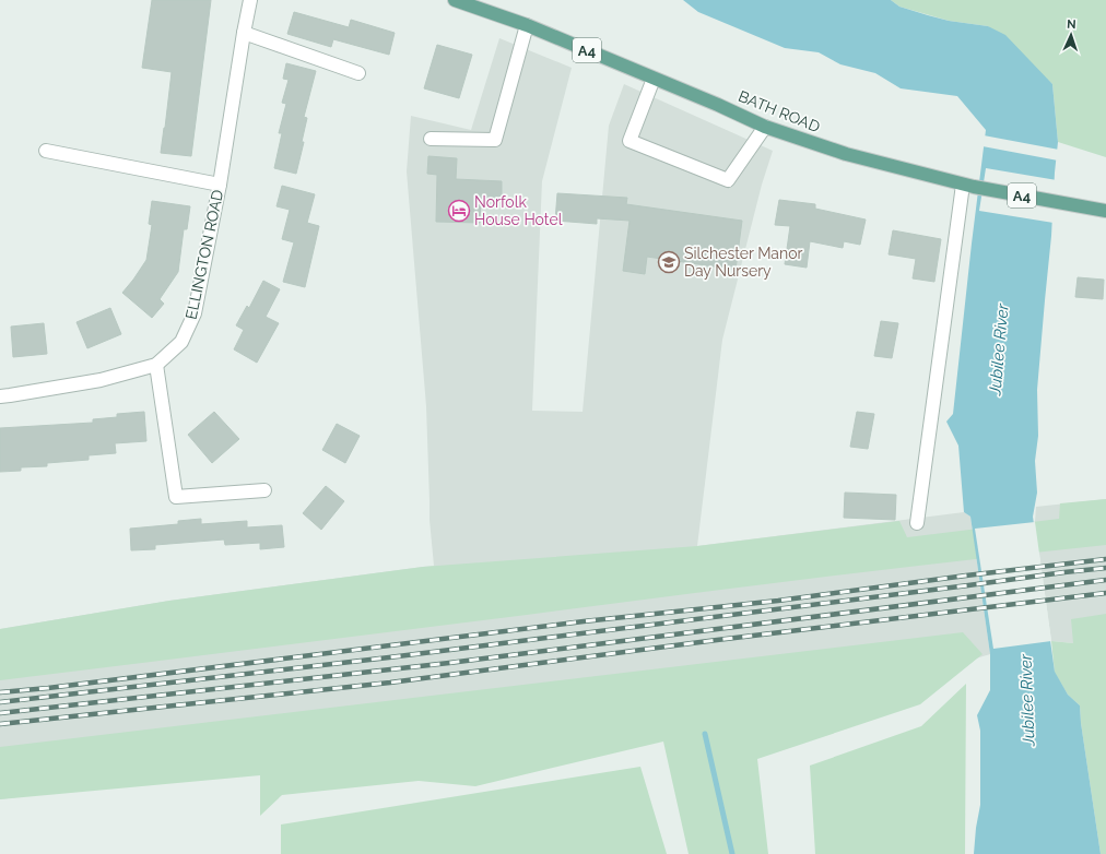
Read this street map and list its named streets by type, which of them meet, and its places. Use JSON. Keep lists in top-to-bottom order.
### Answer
{
  "streets": {
    "main road": ["A4", "BATH ROAD"],
    "street": ["ELLINGTON ROAD"]
  },
  "water": ["Jubilee River"],
  "places": {
    "hotel": ["Norfolk House Hotel"],
    "school or university": ["Silchester Manor Day Nursery"]
  },
  "north": "top"
}
